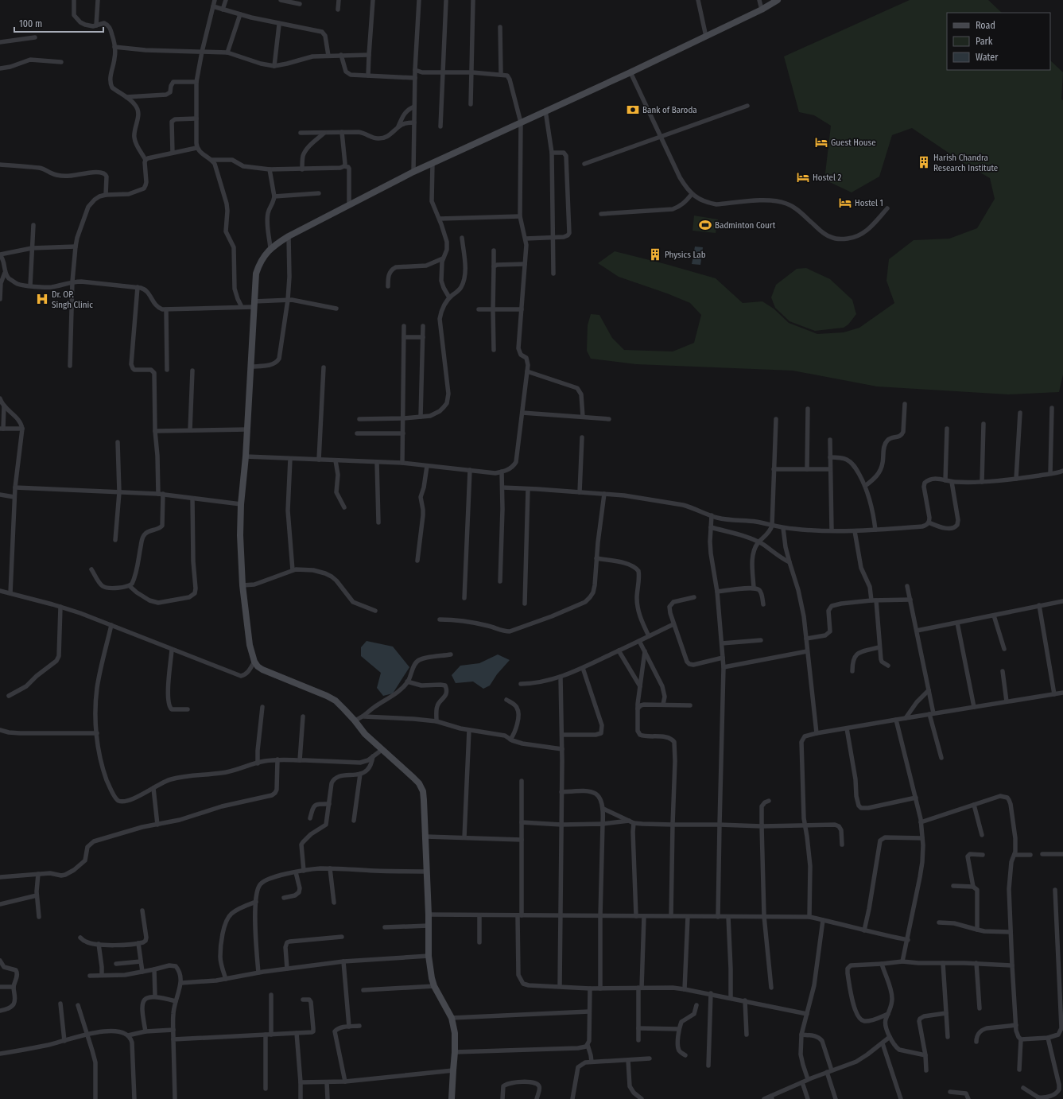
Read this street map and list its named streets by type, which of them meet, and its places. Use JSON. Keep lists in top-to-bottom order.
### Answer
{
  "places": {
    "bank": ["Bank of Baroda"],
    "hotel": ["Guest House", "Hostel 2", "Hostel 1"],
    "building": ["Harish Chandra Research Institute", "Physics Lab"],
    "sports": ["Badminton Court"],
    "hospital": ["Dr. OP. Singh Clinic"]
  },
  "legend": ["Road", "Park", "Water"],
  "scale_bar": "100 m"
}
